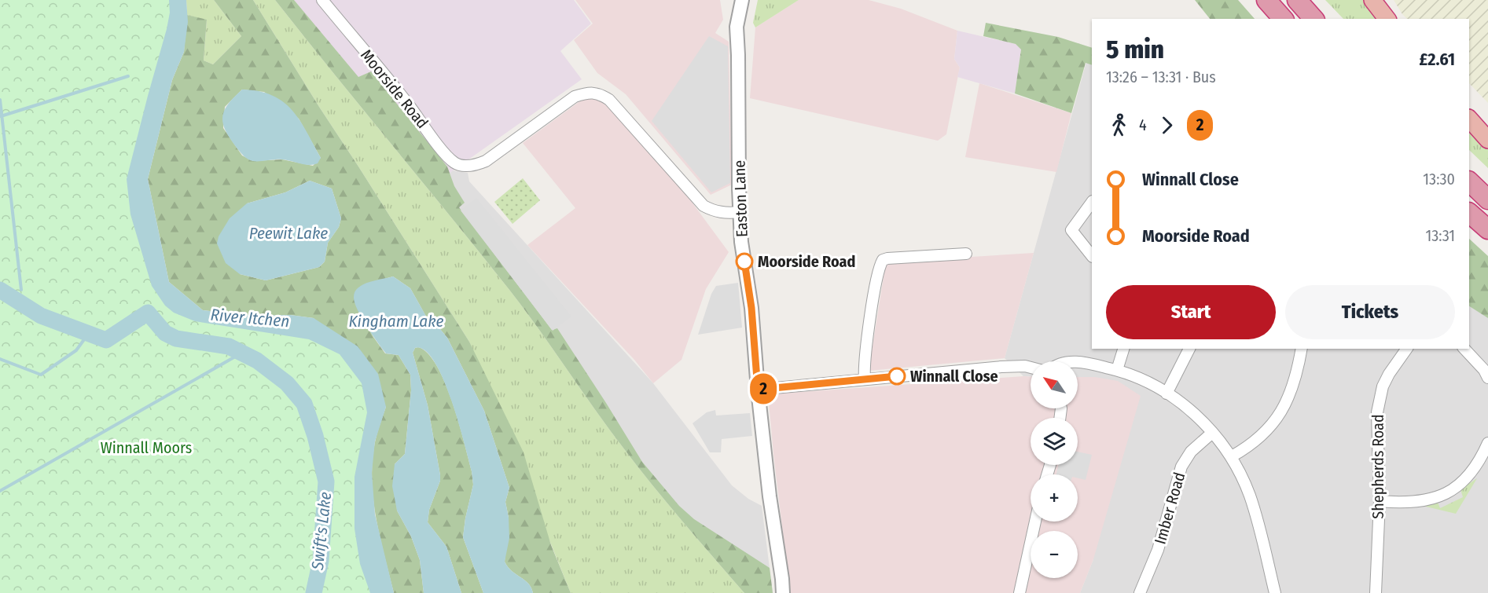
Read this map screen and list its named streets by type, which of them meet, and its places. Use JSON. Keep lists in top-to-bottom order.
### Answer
{
  "streets": {
    "street": [
      "Moorside Road",
      "Easton Lane",
      "Shepherds Road",
      "Imber Road"
    ]
  },
  "crossings": [
    ["Moorside Road", "Easton Lane"]
  ],
  "water": [
    "Peewit Lake",
    "River Itchen",
    "Kingham Lake",
    "Swift's Lake"
  ],
  "parks": ["Winnall Moors"],
  "places": ["Moorside Road", "Winnall Close"],
  "lines": ["bus line 2"],
  "north": "top left",
  "page": {
    "on_map": "2",
    "heading": ["5 min", "13:26 – 13:31 · Bus", "£2.61"],
    "legs": ["4", "2"],
    "list": [
      {
        "name": "Winnall Close",
        "value": "13:30"
      },
      {
        "name": "Moorside Road",
        "value": "13:31"
      }
    ],
    "buttons": ["Start", "Tickets"],
    "map_buttons": ["+", "−"]
  }
}
